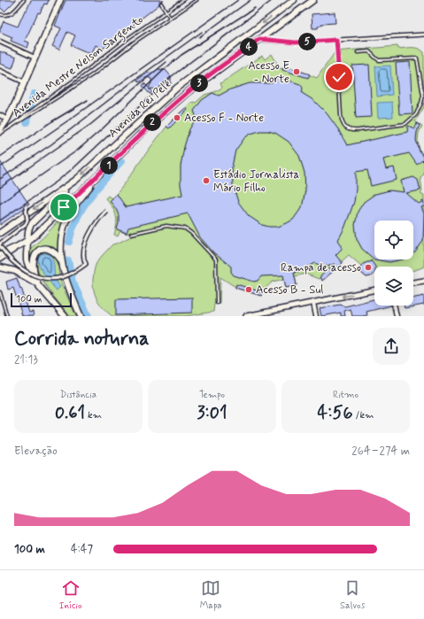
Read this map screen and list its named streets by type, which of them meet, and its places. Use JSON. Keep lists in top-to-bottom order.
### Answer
{
  "streets": {
    "main road": ["Avenida Rei Pelé"],
    "lane": ["Avenida Mestre Nelson Sargento"]
  },
  "places": [
    "Acesso E - Norte",
    "Acesso F - Norte",
    "Estádio Jornalista Mário Filho",
    "Rampa de acesso",
    "Acesso B - Sul"
  ],
  "scale_bar": "100 m",
  "page": {
    "pins": [
      "5",
      "4",
      "3",
      "2",
      "1"
    ],
    "scale": "100 m",
    "heading": ["Corrida noturna", "21:13"],
    "stats": [
      ["Distância", "0.61 km"],
      ["Tempo", "3:01"],
      ["Ritmo", "4:56 /km"]
    ],
    "chart": ["Elevação", "264–274 m"],
    "list": [
      {
        "name": "100 m",
        "note": "4:47"
      }
    ],
    "tabs": ["Início", "Mapa", "Salvos"]
  }
}
